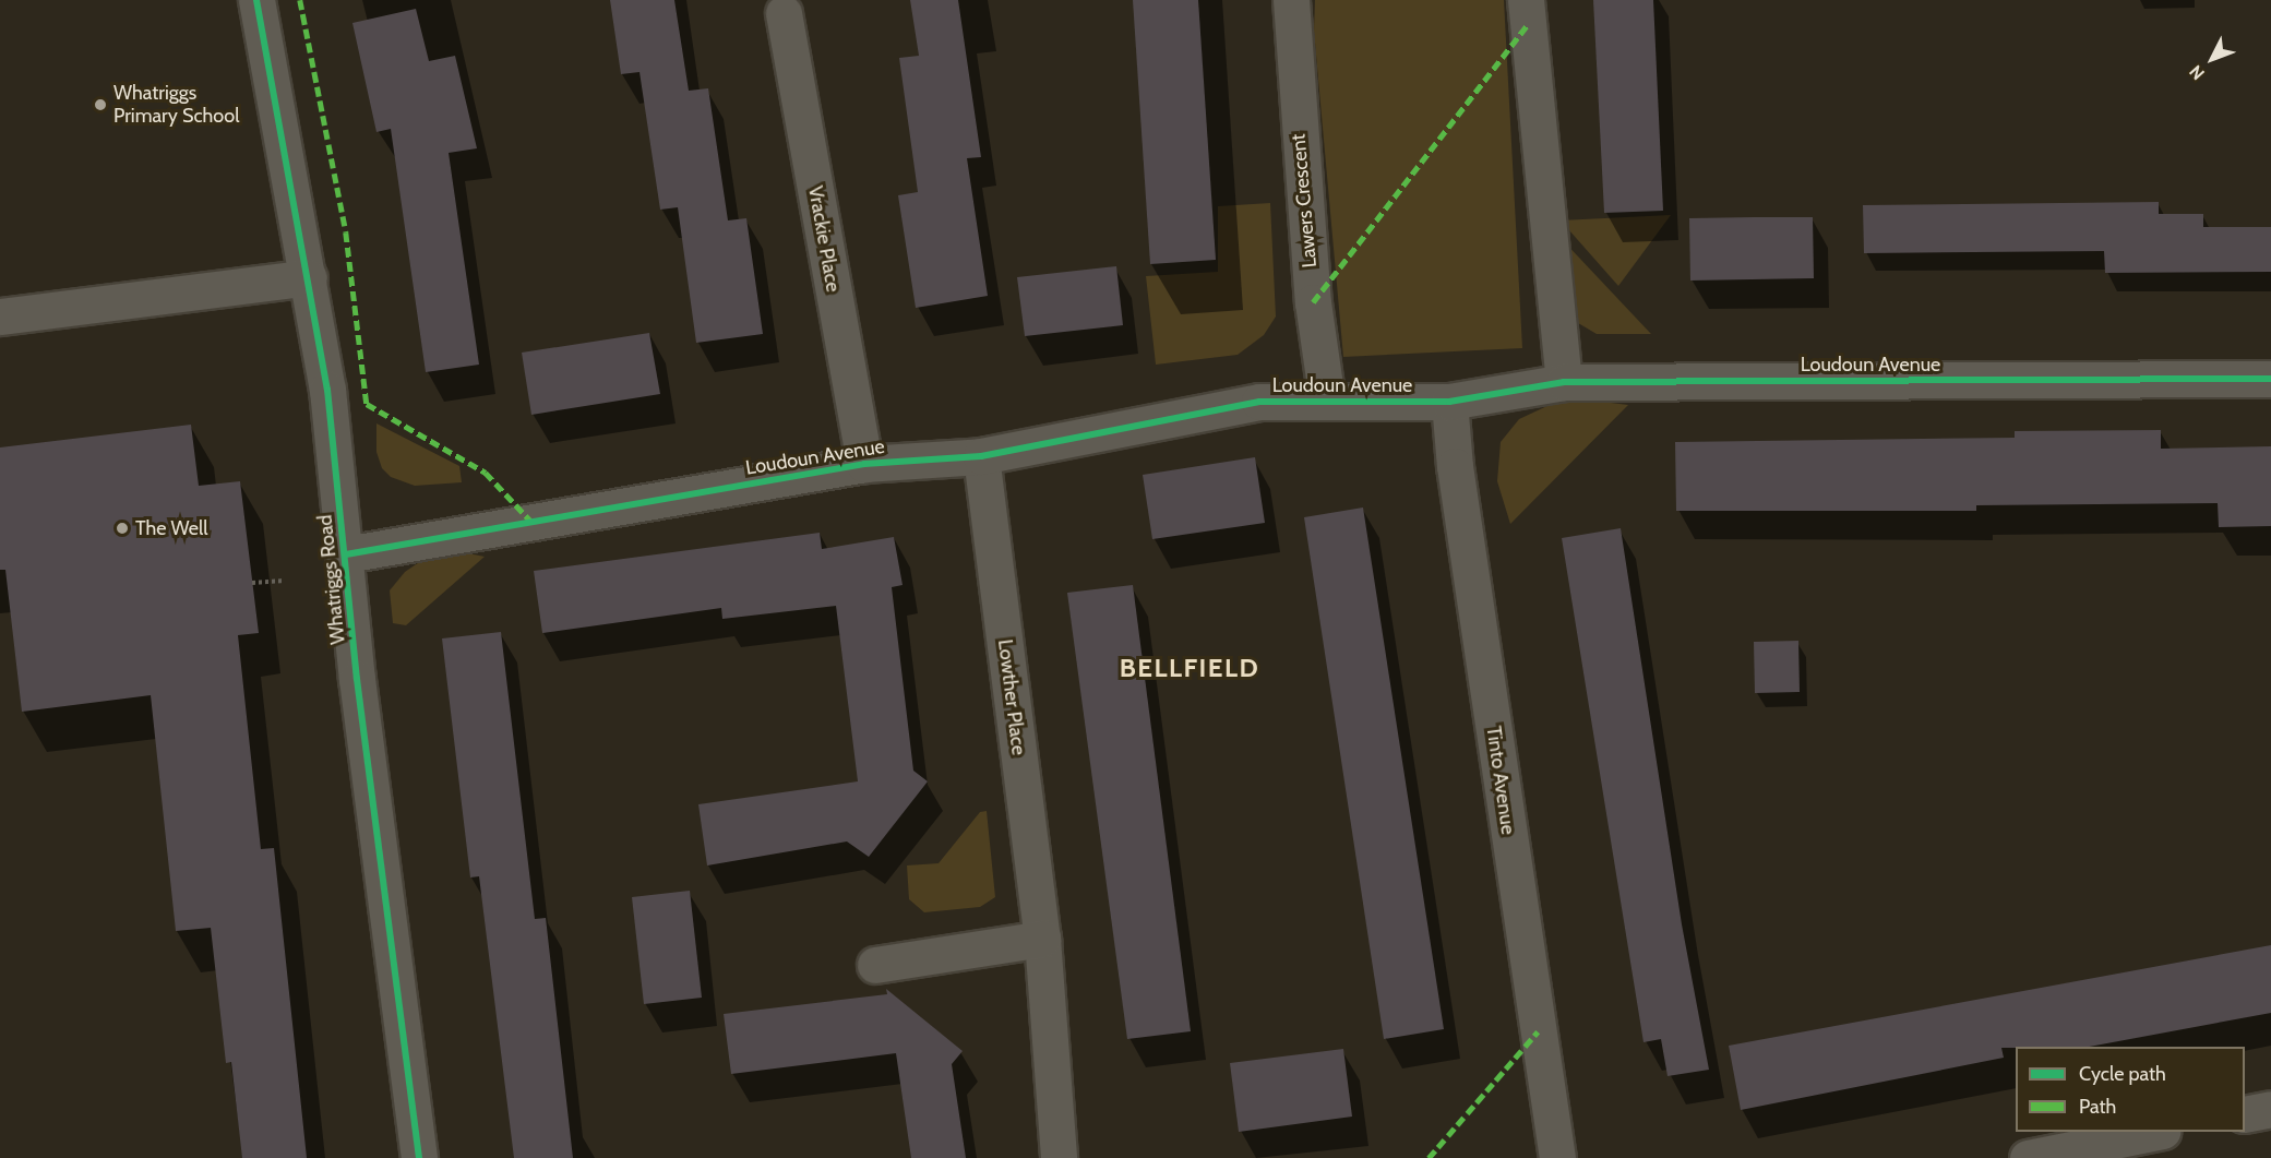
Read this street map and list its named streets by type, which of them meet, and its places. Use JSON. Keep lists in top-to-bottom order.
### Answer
{
  "streets": {
    "street": [
      "Lawers Crescent",
      "Vrackie Place",
      "Loudoun Avenue",
      "Whatriggs Road",
      "Lowther Place",
      "Tinto Avenue"
    ]
  },
  "crossings": [
    ["Lawers Crescent", "Loudoun Avenue"],
    ["Vrackie Place", "Loudoun Avenue"],
    ["Loudoun Avenue", "Whatriggs Road"],
    ["Loudoun Avenue", "Lowther Place"],
    ["Loudoun Avenue", "Tinto Avenue"]
  ],
  "districts": ["BELLFIELD"],
  "places": ["Whatriggs Primary School", "The Well"],
  "legend": ["Cycle path", "Path"],
  "north": "bottom left"
}
